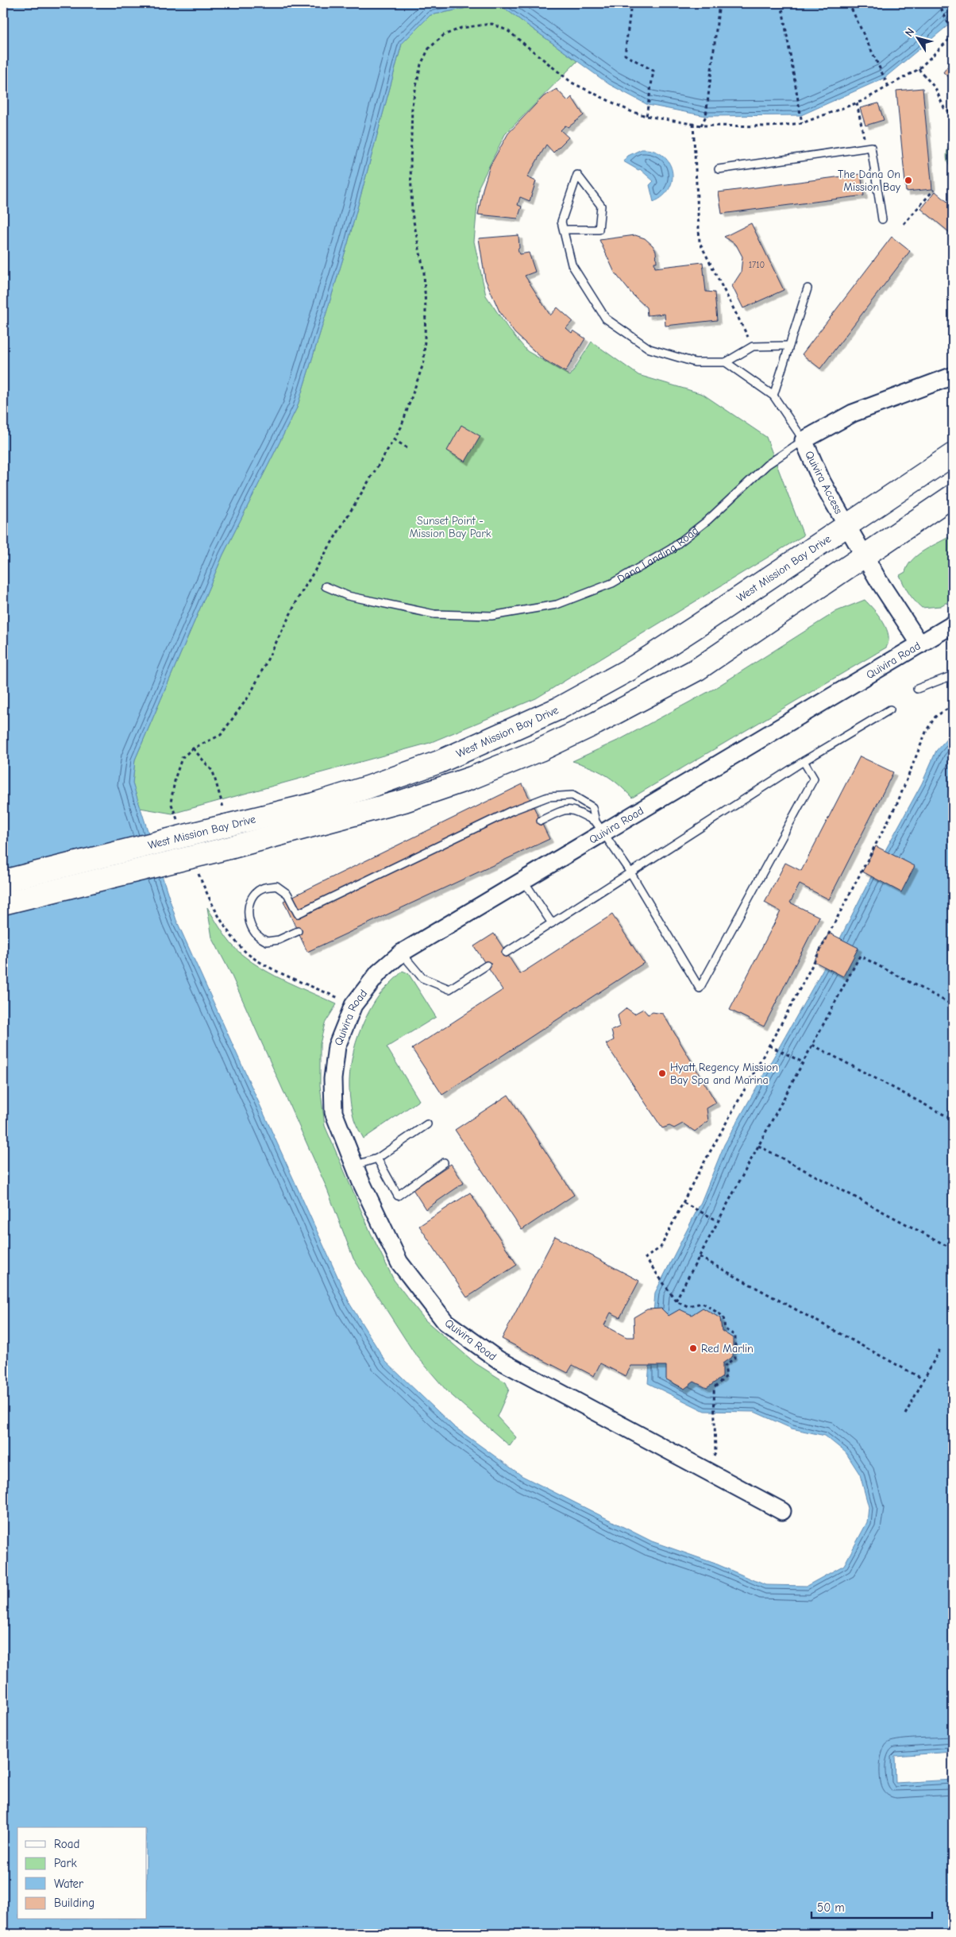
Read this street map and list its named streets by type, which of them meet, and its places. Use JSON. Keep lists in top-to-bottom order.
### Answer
{
  "streets": {
    "main road": ["West Mission Bay Drive"],
    "street": ["Quivira Access", "Dana Landing Road", "Quivira Road"]
  },
  "crossings": [
    ["Quivira Access", "Dana Landing Road"],
    ["Quivira Access", "West Mission Bay Drive"],
    ["Quivira Access", "Quivira Road"]
  ],
  "parks": ["Sunset Point - Mission Bay Park"],
  "places": ["The Dana On Mission Bay", "Hyatt Regency Mission Bay Spa and Marina", "Red Marlin"],
  "house_numbers": ["1710"],
  "legend": [
    "Road",
    "Park",
    "Water",
    "Building"
  ],
  "scale_bar": "50 m",
  "north": "top left"
}
